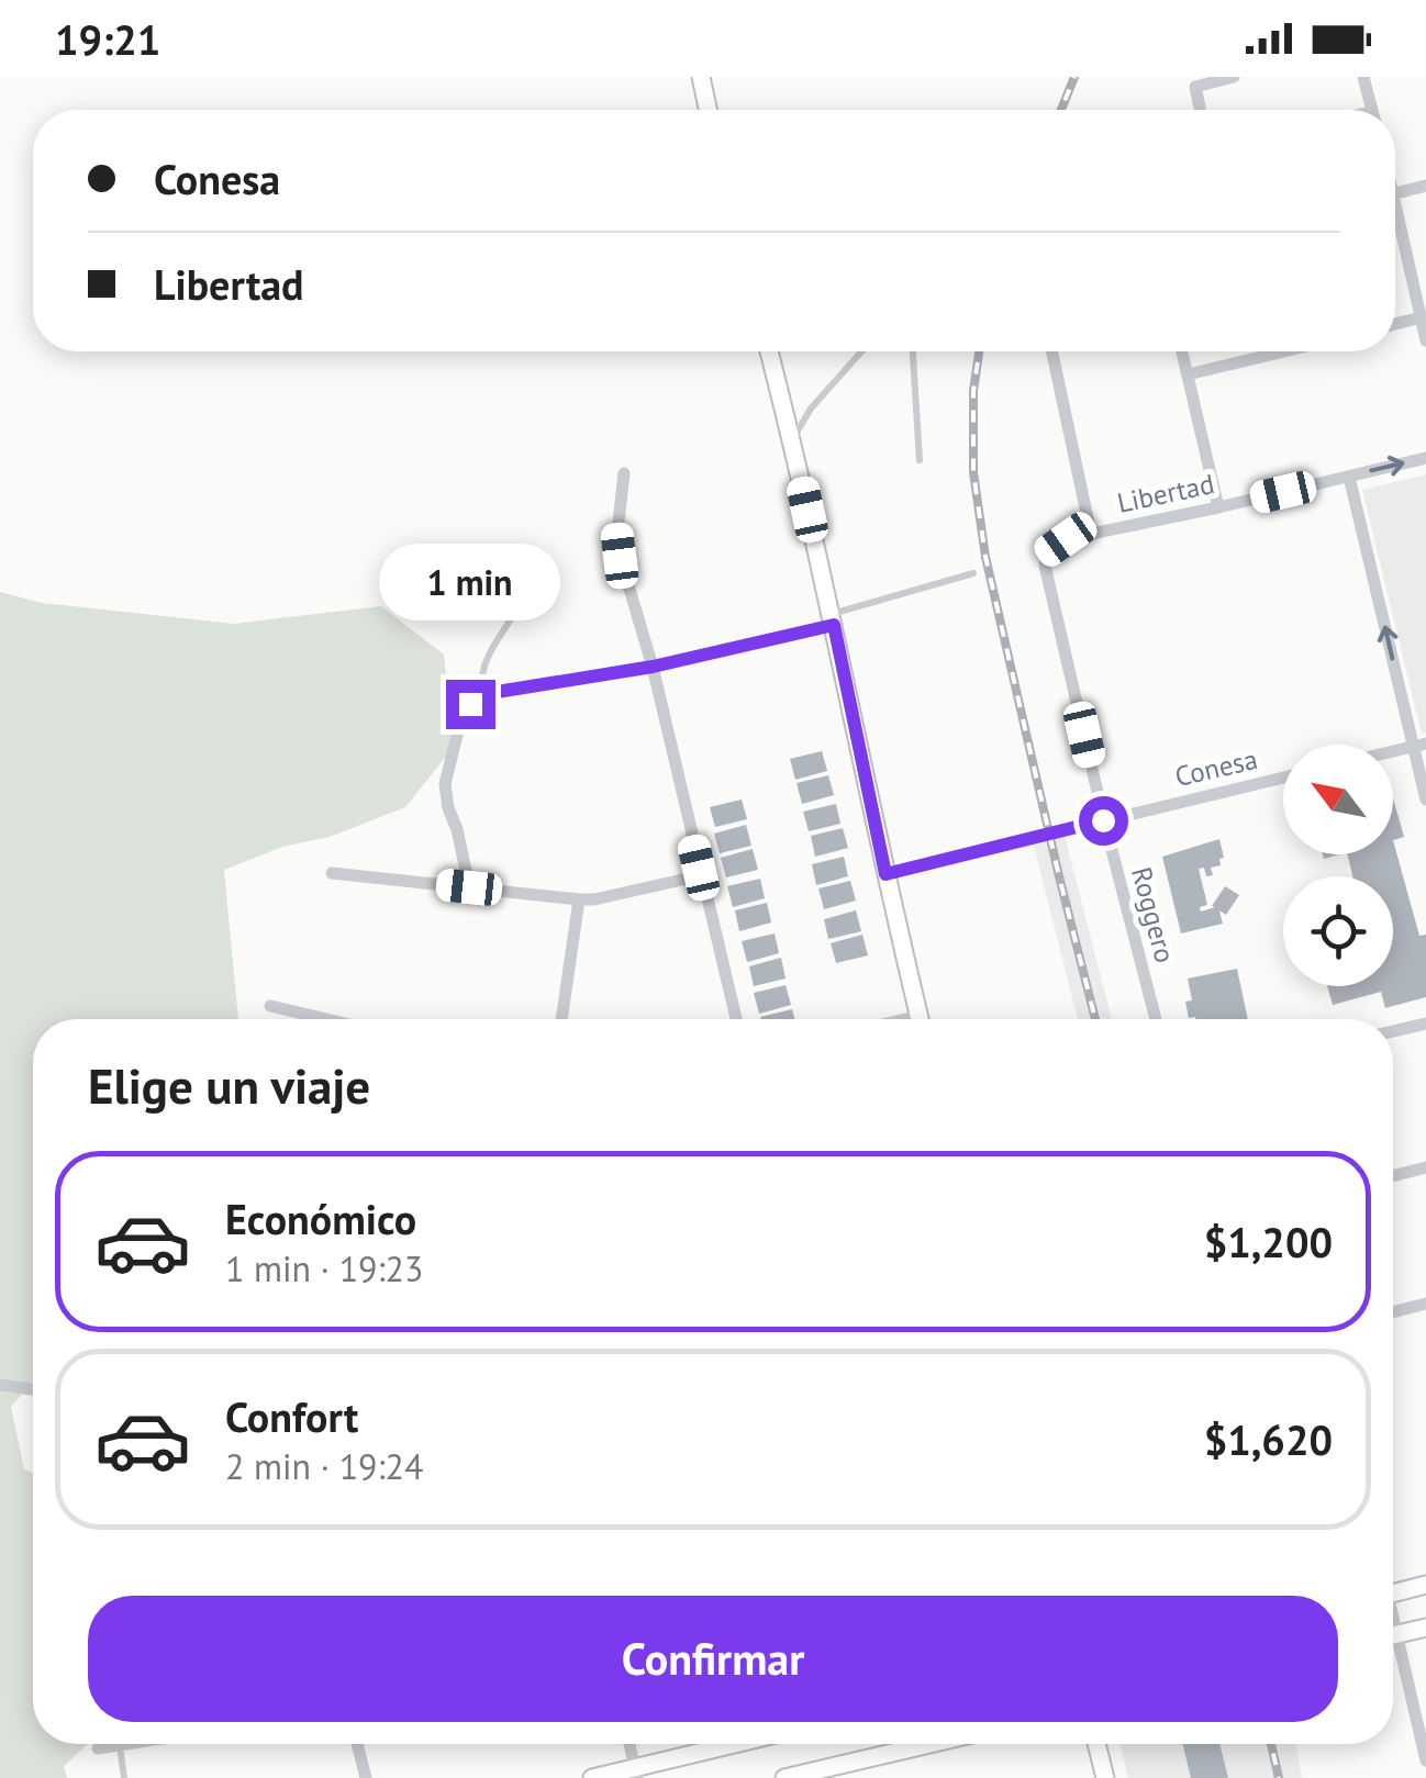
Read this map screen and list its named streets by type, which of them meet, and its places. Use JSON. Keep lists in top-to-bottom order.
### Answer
{
  "streets": {
    "street": ["Libertad", "Conesa", "Roggero"]
  },
  "crossings": [
    ["Libertad", "Roggero"],
    ["Conesa", "Roggero"]
  ],
  "north": "top left",
  "page": {
    "status": "19:21",
    "banner": ["Conesa", "Libertad"],
    "bubble": "1 min",
    "heading": "Elige un viaje",
    "list": [
      {
        "name": "Económico",
        "note": "1 min · 19:23",
        "value": "$1,200"
      },
      {
        "name": "Confort",
        "note": "2 min · 19:24",
        "value": "$1,620"
      }
    ],
    "buttons": "Confirmar"
  }
}
